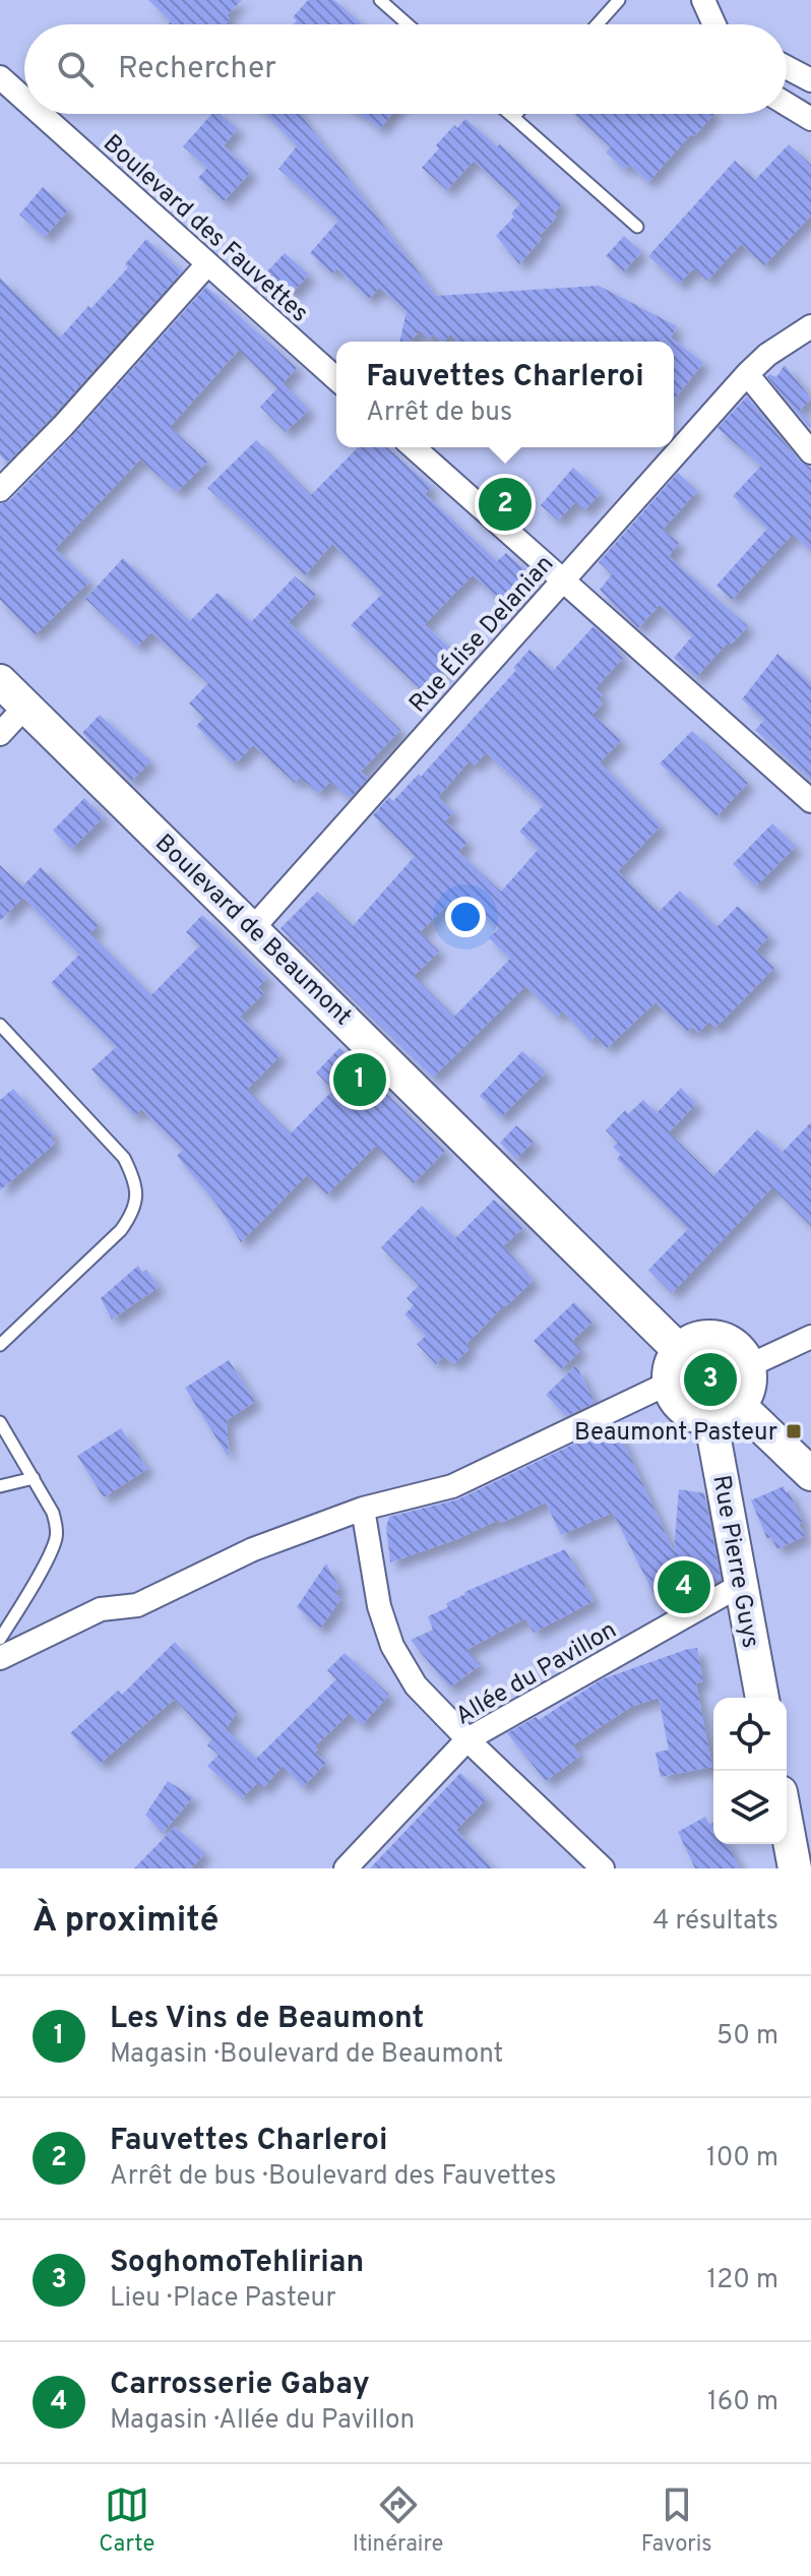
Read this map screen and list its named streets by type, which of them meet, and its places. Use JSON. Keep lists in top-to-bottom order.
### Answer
{
  "streets": {
    "street": [
      "Boulevard des Fauvettes",
      "Rue Élise Delanian",
      "Boulevard de Beaumont",
      "Rue Pierre Guys",
      "Allée du Pavillon"
    ]
  },
  "crossings": [
    ["Rue Élise Delanian", "Boulevard de Beaumont"],
    ["Boulevard de Beaumont", "Rue Pierre Guys"],
    ["Rue Pierre Guys", "Allée du Pavillon"]
  ],
  "places": {
    "transit": ["Beaumont Pasteur"]
  },
  "page": {
    "search": "Rechercher",
    "popup": ["Fauvettes Charleroi", "Arrêt de bus"],
    "pins": [
      "2",
      "1",
      "3",
      "4"
    ],
    "heading": ["À proximité", "4 résultats"],
    "list": [
      {
        "mark": "1",
        "name": "Les Vins de Beaumont",
        "note": "Magasin · Boulevard de Beaumont",
        "value": "50 m"
      },
      {
        "mark": "2",
        "name": "Fauvettes Charleroi",
        "note": "Arrêt de bus · Boulevard des Fauvettes",
        "value": "100 m"
      },
      {
        "mark": "3",
        "name": "SoghomoTehlirian",
        "note": "Lieu · Place Pasteur",
        "value": "120 m"
      },
      {
        "mark": "4",
        "name": "Carrosserie Gabay",
        "note": "Magasin · Allée du Pavillon",
        "value": "160 m"
      }
    ],
    "nav": ["Carte", "Itinéraire", "Favoris"]
  }
}
